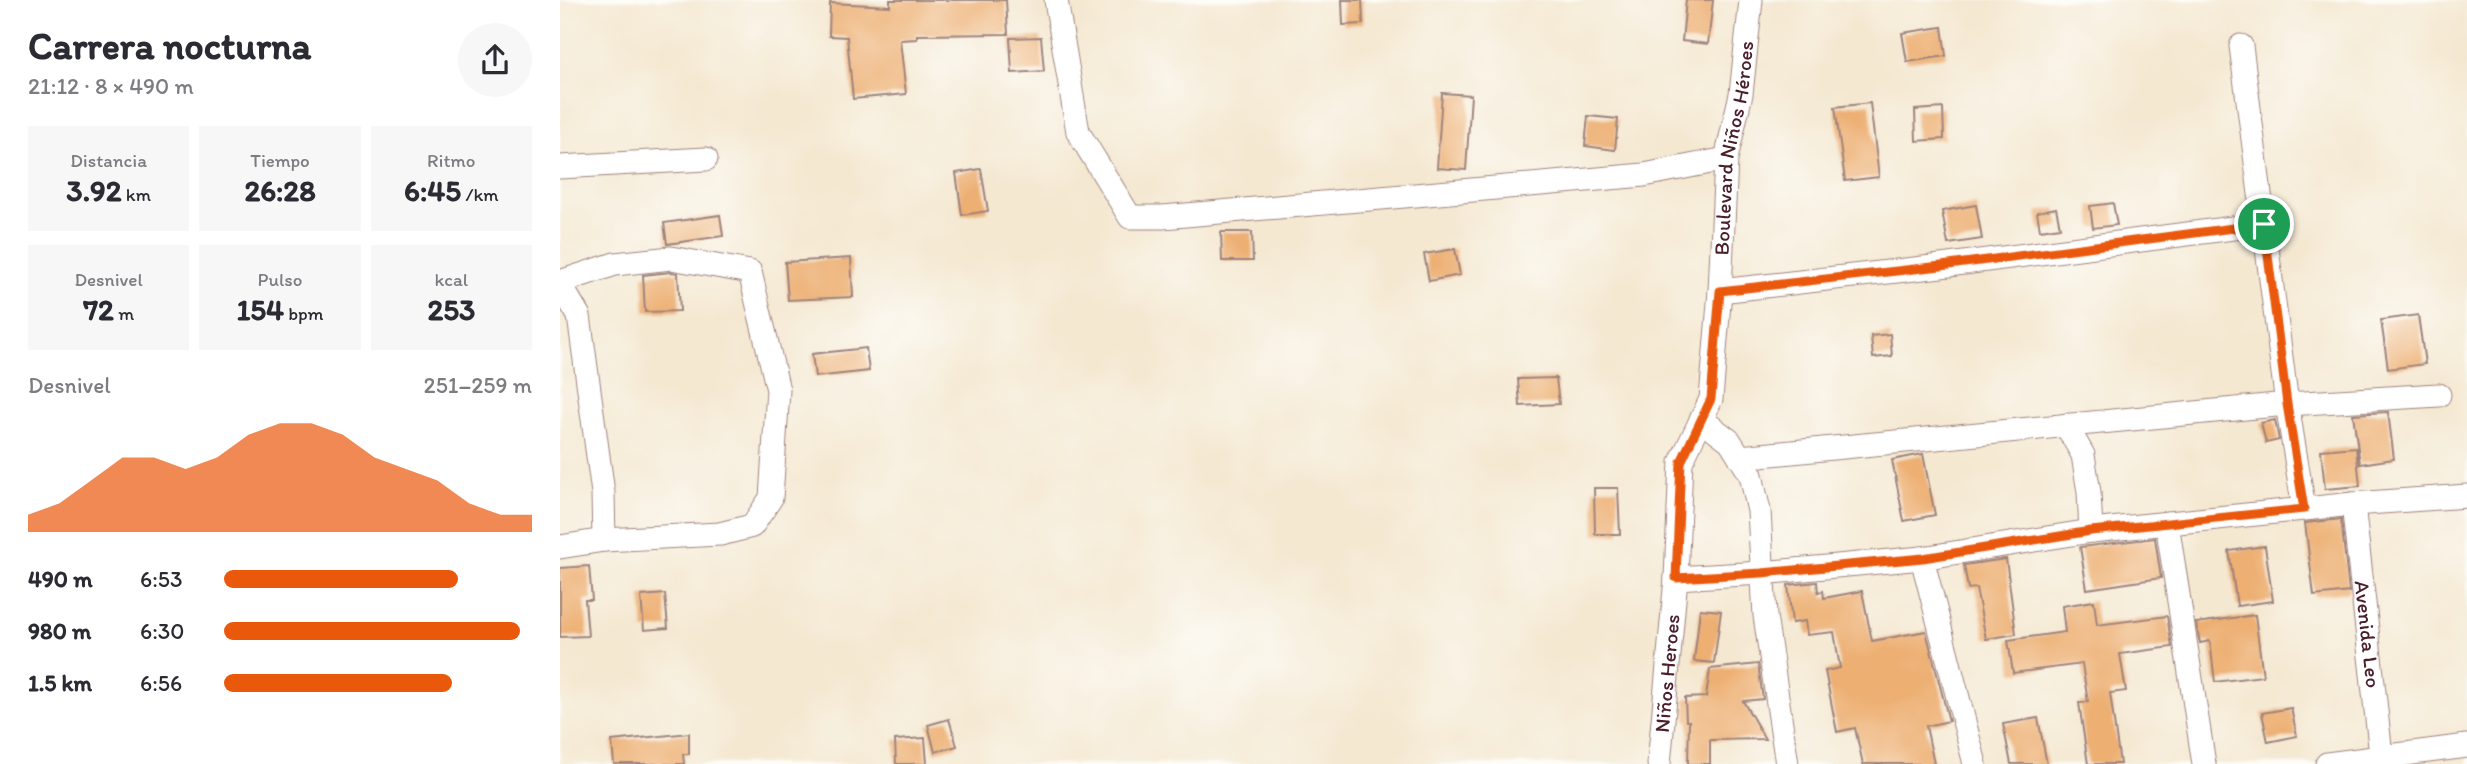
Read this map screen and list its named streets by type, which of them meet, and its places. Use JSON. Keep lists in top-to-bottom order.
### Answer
{
  "streets": {
    "street": ["Boulevard Niños Héroes", "Avenida Leo", "Niños Heroes"]
  },
  "crossings": [
    ["Boulevard Niños Héroes", "Niños Heroes"]
  ],
  "page": {
    "heading": ["Carrera nocturna", "21:12 · 8 × 490 m"],
    "stats": [
      ["Distancia", "3.92 km"],
      ["Tiempo", "26:28"],
      ["Ritmo", "6:45 /km"],
      ["Desnivel", "72 m"],
      ["Pulso", "154 bpm"],
      ["kcal", "253"]
    ],
    "chart": ["Desnivel", "251–259 m"],
    "list": [
      {
        "name": "490 m",
        "note": "6:53"
      },
      {
        "name": "980 m",
        "note": "6:30"
      },
      {
        "name": "1.5 km",
        "note": "6:56"
      }
    ]
  }
}
